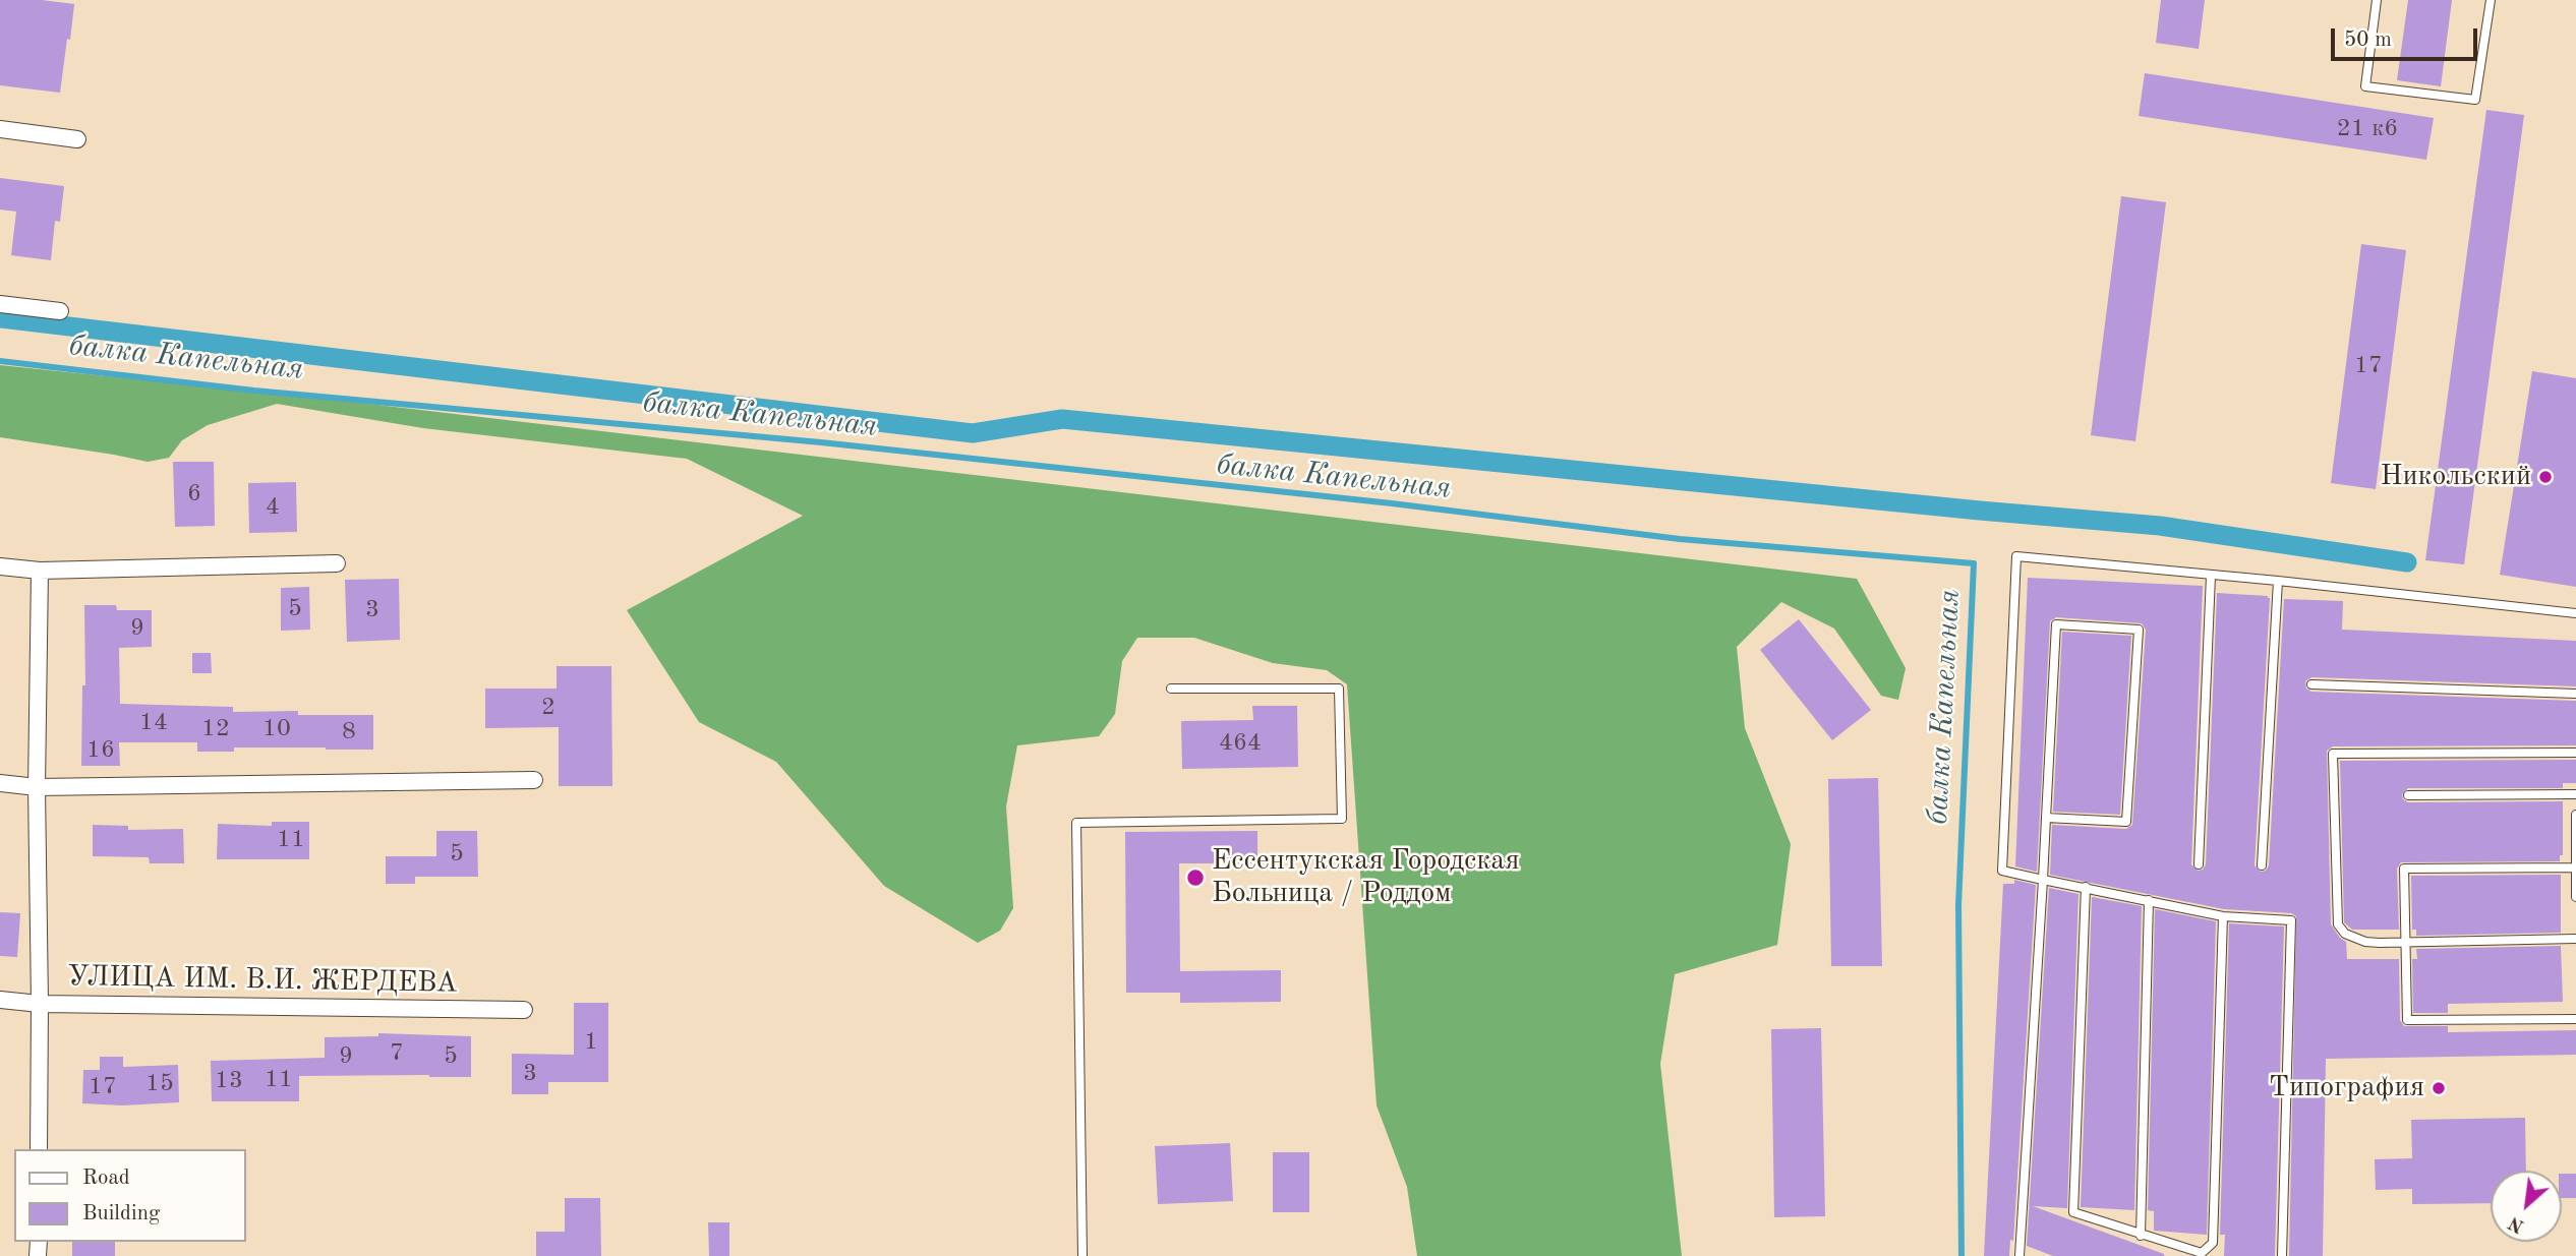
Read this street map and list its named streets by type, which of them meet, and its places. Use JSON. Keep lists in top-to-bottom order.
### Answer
{
  "streets": {
    "street": ["УЛИЦА ИМ. В.И. ЖЕРДЕВА"]
  },
  "water": ["балка Капельная"],
  "places": ["Никольский", "Ессентукская Городская Больница / Роддом", "Типография"],
  "house_numbers": [
    "21 к6",
    "17",
    "6",
    "4",
    "5",
    "3",
    "9",
    "2",
    "14",
    "12",
    "10",
    "8",
    "464",
    "16",
    "11",
    "5",
    "1",
    "7",
    "9",
    "5",
    "3",
    "11",
    "13",
    "15",
    "17"
  ],
  "legend": ["Road", "Building"],
  "scale_bar": "50 m",
  "north": "bottom left"
}
